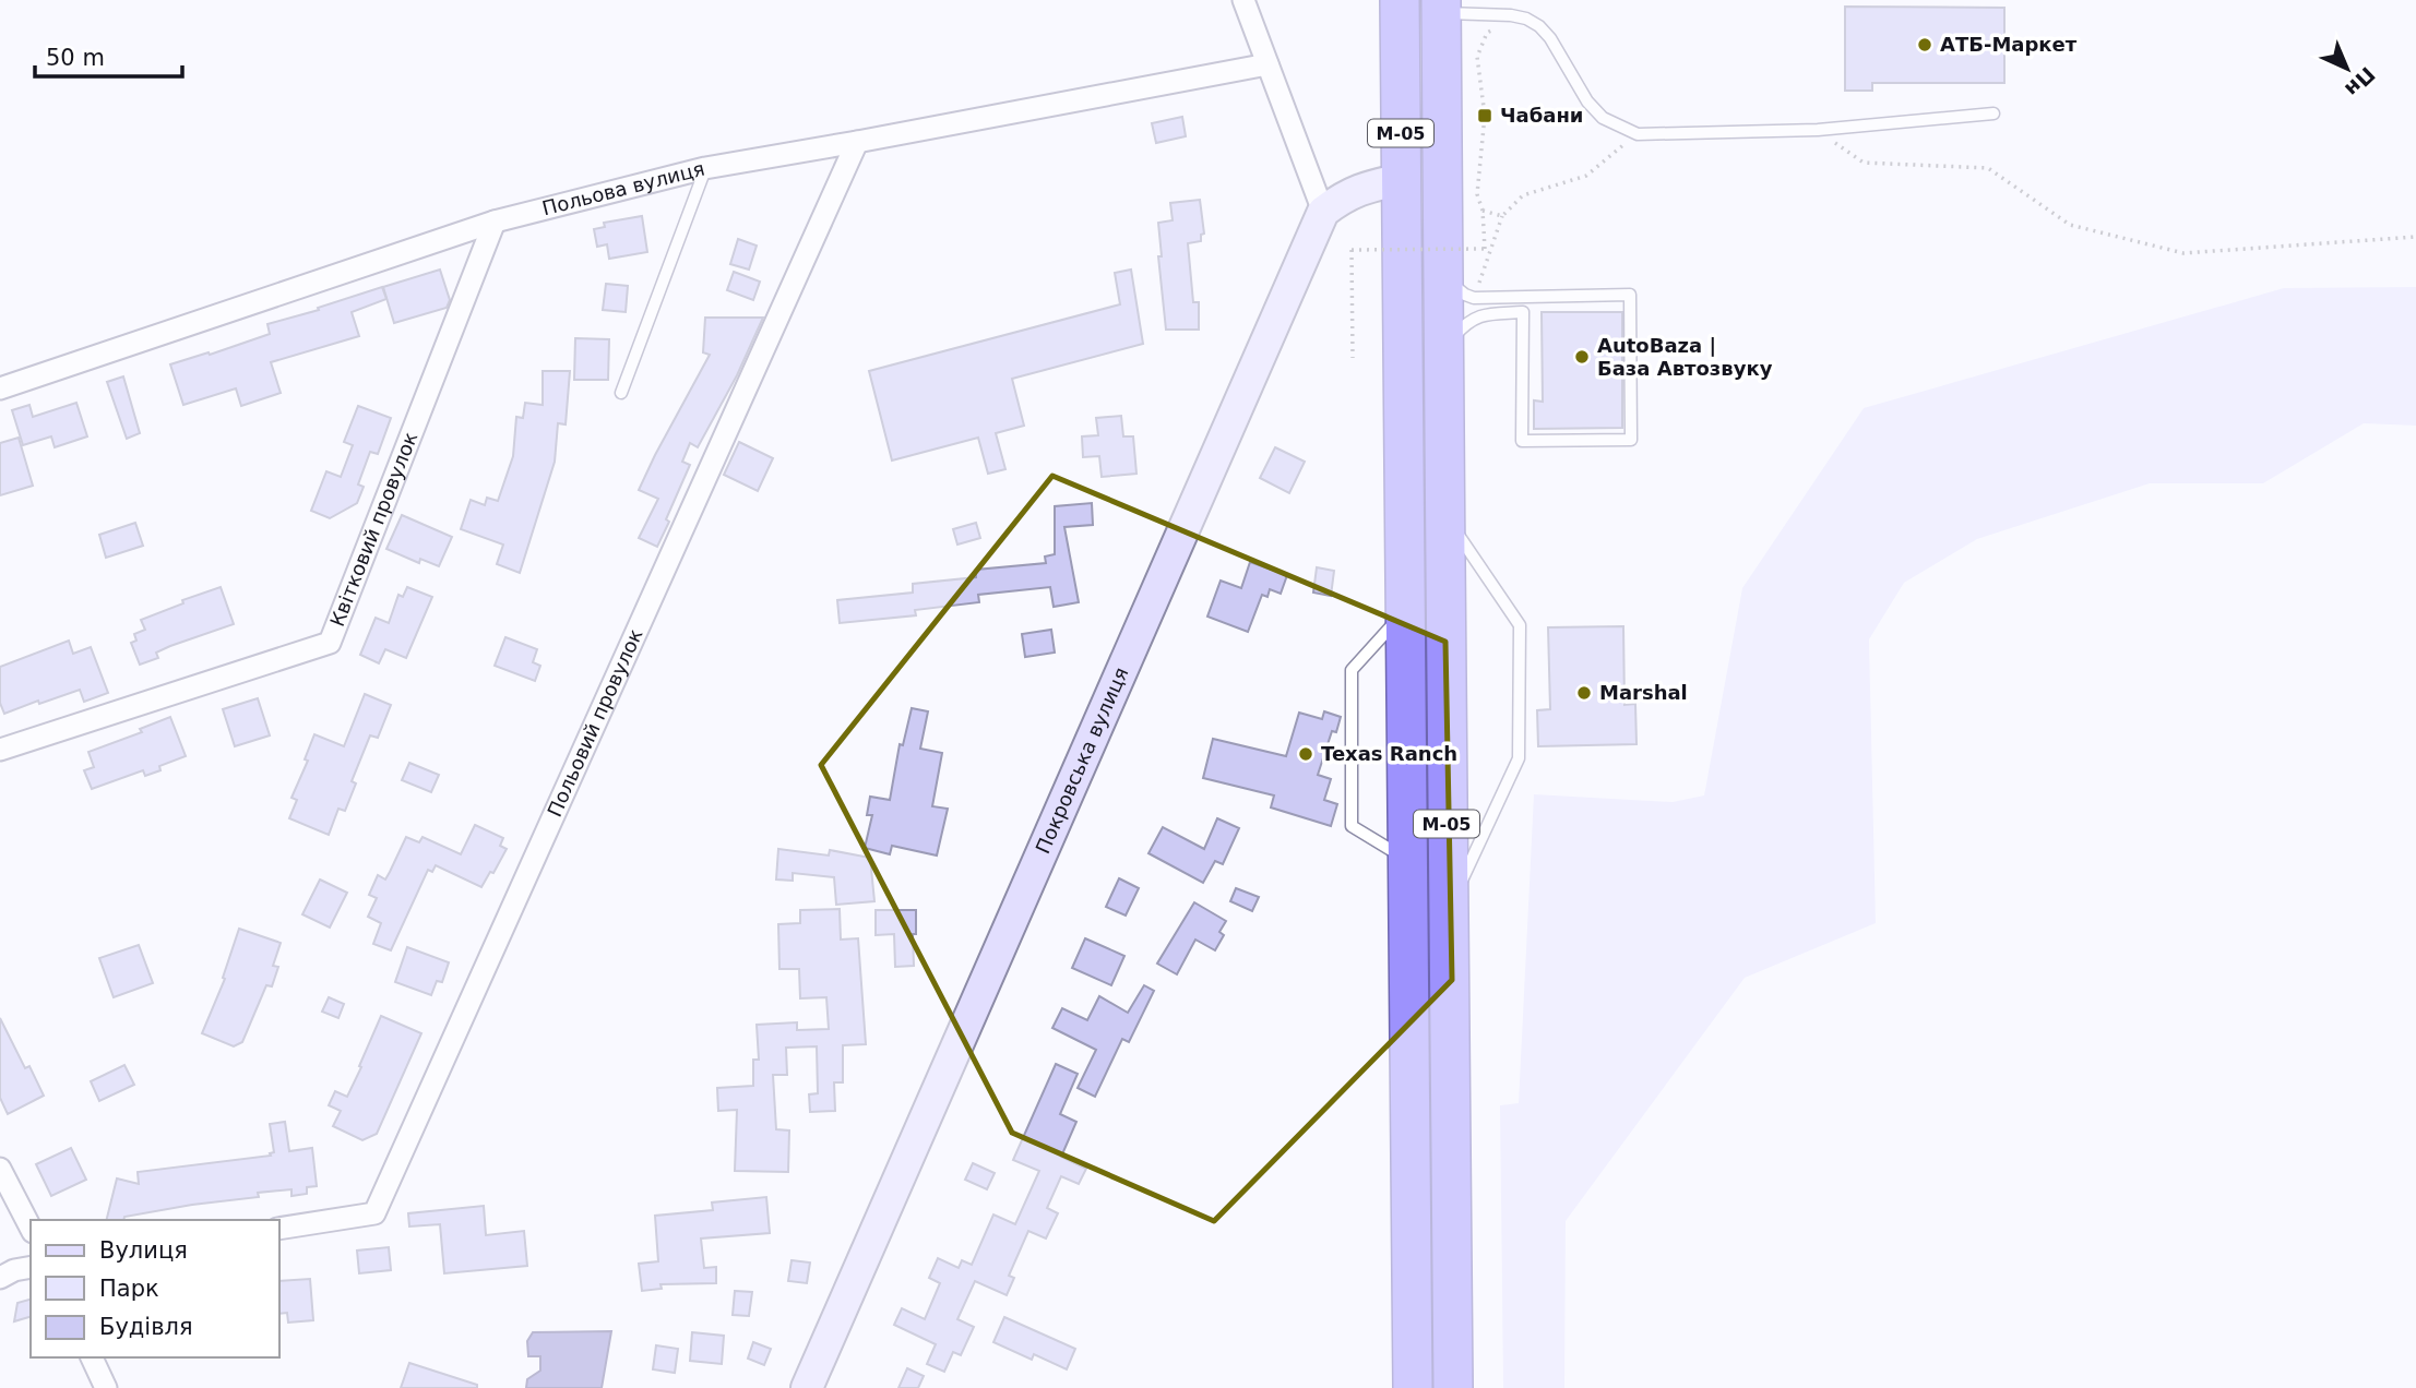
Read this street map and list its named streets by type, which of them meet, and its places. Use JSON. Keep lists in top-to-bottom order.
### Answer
{
  "streets": {
    "highway": ["М-05"],
    "street": [
      "Польова вулиця",
      "Квітковий провулок",
      "Польовий провулок",
      "Покровська вулиця"
    ]
  },
  "crossings": [
    ["Польова вулиця", "Квітковий провулок"],
    ["Польова вулиця", "Польовий провулок"]
  ],
  "places": {
    "other": [
      "АТБ-Маркет",
      "AutoBaza | База Автозвуку",
      "Marshal",
      "Texas Ranch"
    ],
    "transit": ["Чабани"]
  },
  "legend": ["Вулиця", "Парк", "Будівля"],
  "scale_bar": "50 m",
  "north": "bottom right"
}
